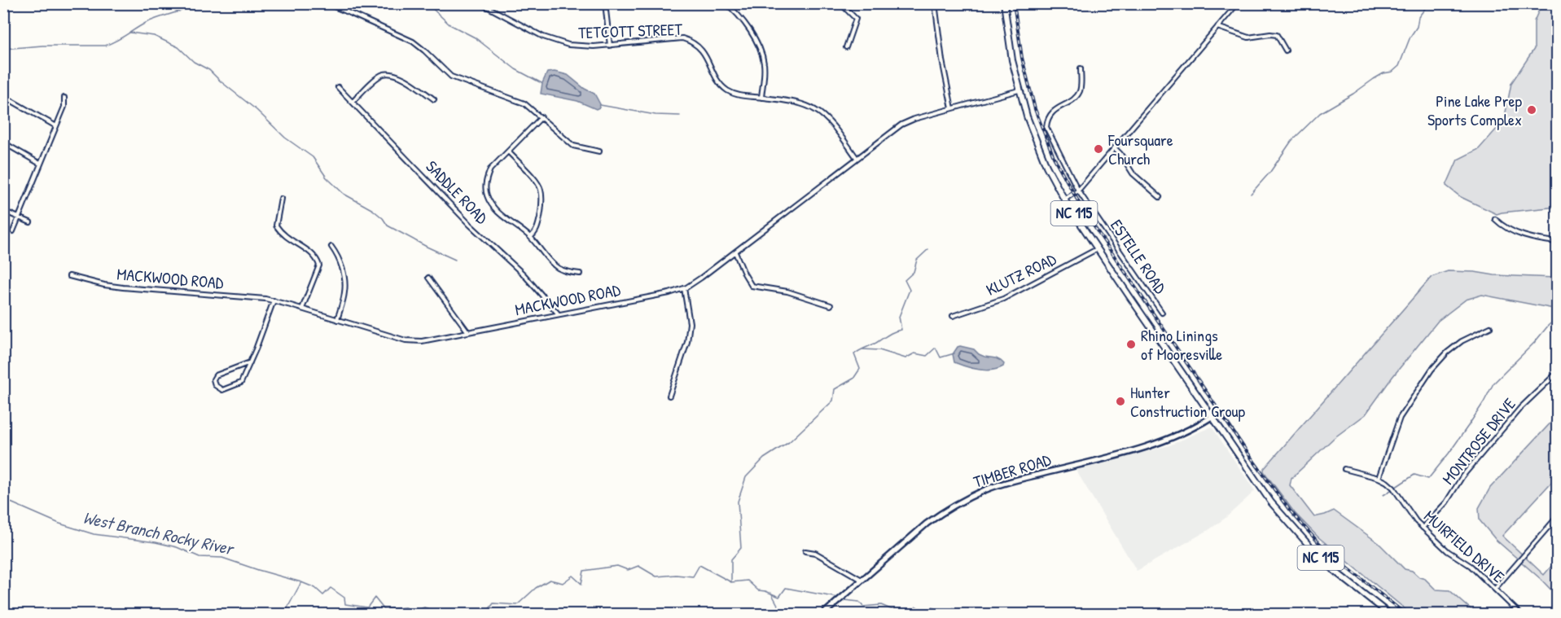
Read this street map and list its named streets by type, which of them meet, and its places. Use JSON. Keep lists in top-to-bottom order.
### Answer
{
  "streets": {
    "main road": ["NC 115"],
    "street": [
      "TETCOTT STREET",
      "SADDLE ROAD",
      "ESTELLE ROAD",
      "KLUTZ ROAD",
      "MACKWOOD ROAD",
      "MONTROSE DRIVE",
      "TIMBER ROAD",
      "MUIRFIELD DRIVE"
    ]
  },
  "crossings": [
    ["TETCOTT STREET", "MACKWOOD ROAD"],
    ["SADDLE ROAD", "MACKWOOD ROAD"],
    ["NC 115", "KLUTZ ROAD"],
    ["NC 115", "MACKWOOD ROAD"],
    ["NC 115", "TIMBER ROAD"],
    ["MONTROSE DRIVE", "MUIRFIELD DRIVE"]
  ],
  "water": ["West Branch Rocky River"],
  "places": [
    "Pine Lake Prep Sports Complex",
    "Foursquare Church",
    "Rhino Linings of Mooresville",
    "Hunter Construction Group"
  ]
}
